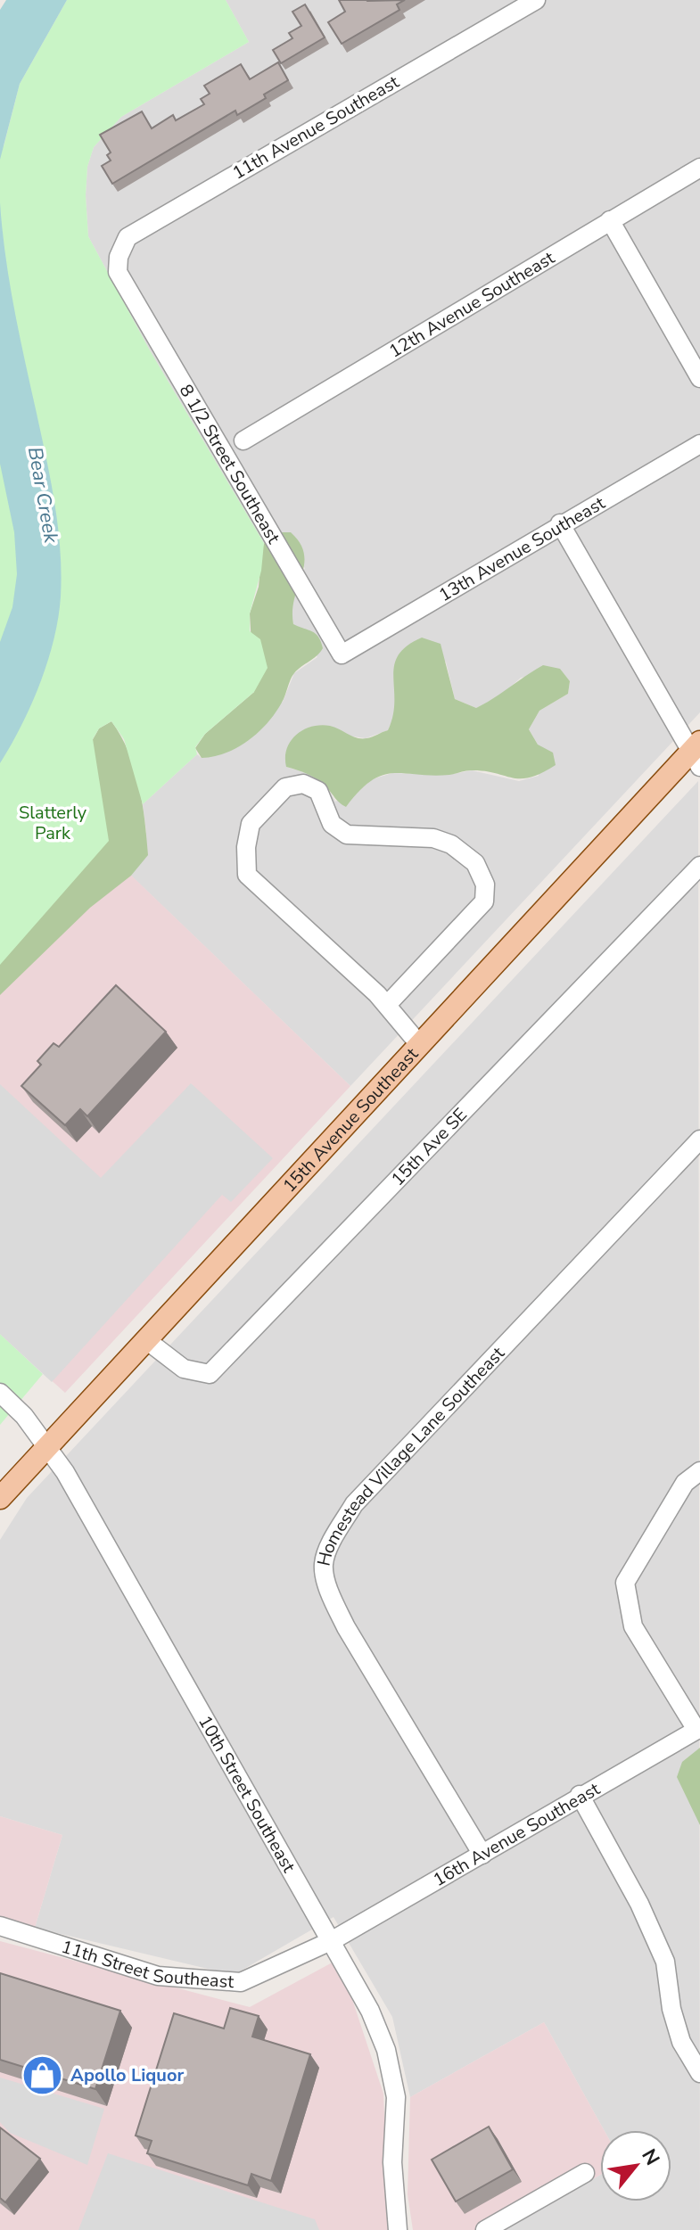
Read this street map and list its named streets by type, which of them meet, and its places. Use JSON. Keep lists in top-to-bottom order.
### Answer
{
  "streets": {
    "main road": ["15th Avenue Southeast"],
    "street": [
      "11th Avenue Southeast",
      "12th Avenue Southeast",
      "8 1/2 Street Southeast",
      "13th Avenue Southeast",
      "15th Ave SE",
      "Homestead Village Lane Southeast",
      "10th Street Southeast",
      "16th Avenue Southeast",
      "11th Street Southeast"
    ]
  },
  "crossings": [
    ["11th Avenue Southeast", "8 1/2 Street Southeast"],
    ["8 1/2 Street Southeast", "13th Avenue Southeast"],
    ["15th Avenue Southeast", "15th Ave SE"],
    ["15th Avenue Southeast", "10th Street Southeast"],
    ["Homestead Village Lane Southeast", "16th Avenue Southeast"],
    ["10th Street Southeast", "16th Avenue Southeast"],
    ["10th Street Southeast", "11th Street Southeast"],
    ["16th Avenue Southeast", "11th Street Southeast"]
  ],
  "water": ["Bear Creek"],
  "parks": ["Slatterly Park"],
  "places": {
    "shop": ["Apollo Liquor"]
  },
  "north": "top right"
}
